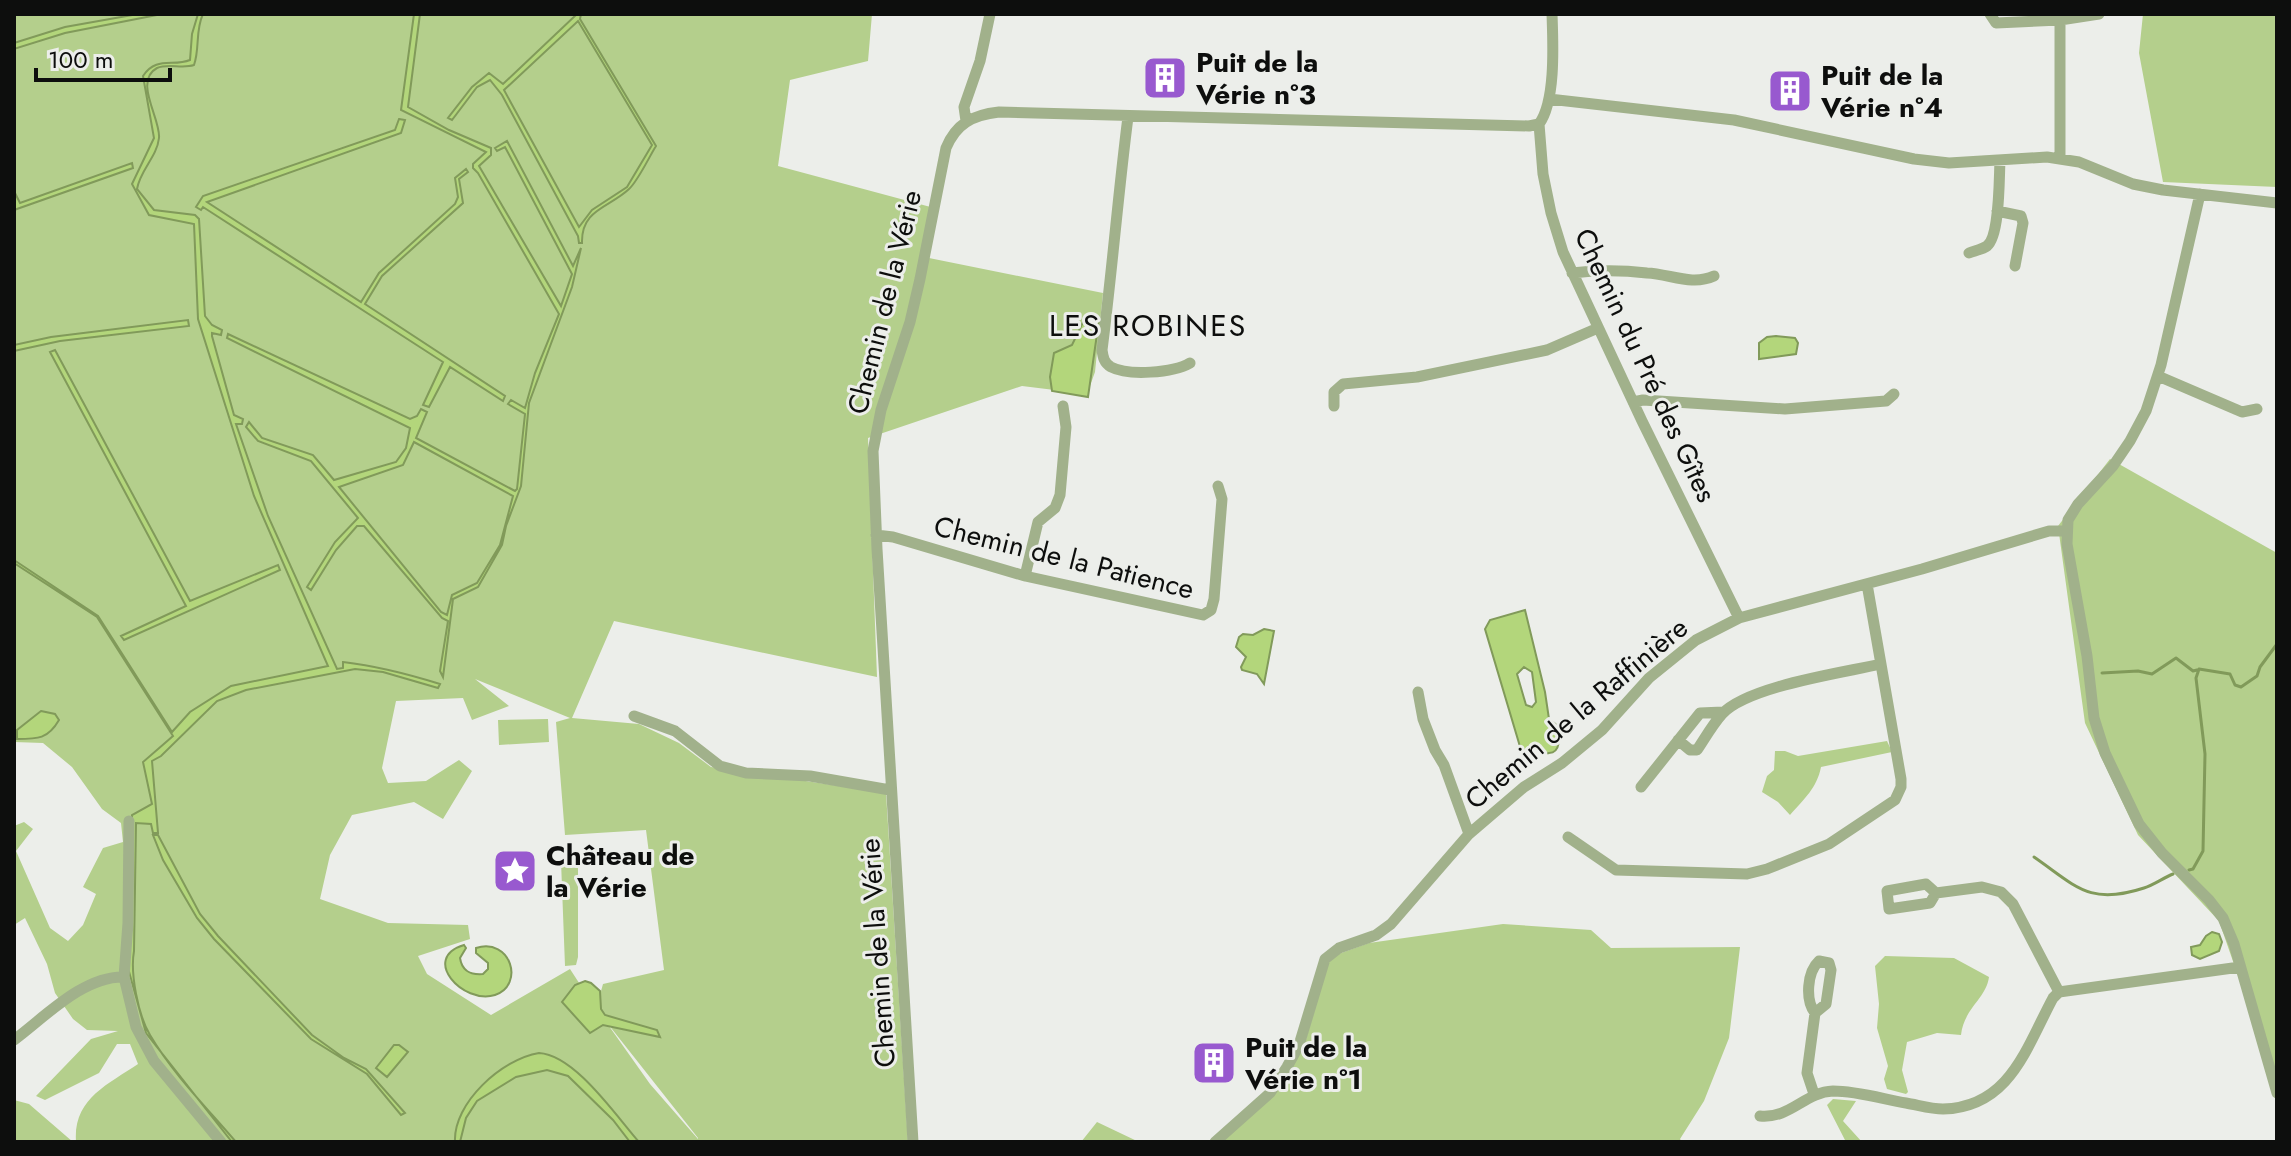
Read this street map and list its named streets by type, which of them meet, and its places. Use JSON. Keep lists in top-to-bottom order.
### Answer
{
  "streets": {
    "street": [
      "Chemin de la Vérie",
      "Chemin du Pré des Gîtes",
      "Chemin de la Patience",
      "Chemin de la Raffinière"
    ]
  },
  "crossings": [
    ["Chemin de la Vérie", "Chemin de la Patience"],
    ["Chemin du Pré des Gîtes", "Chemin de la Raffinière"]
  ],
  "districts": ["LES ROBINES"],
  "places": {
    "building": ["Puit de la Vérie n°3", "Puit de la Vérie n°4", "Puit de la Vérie n°1"],
    "place": ["Château de la Vérie"]
  },
  "scale_bar": "100 m"
}
